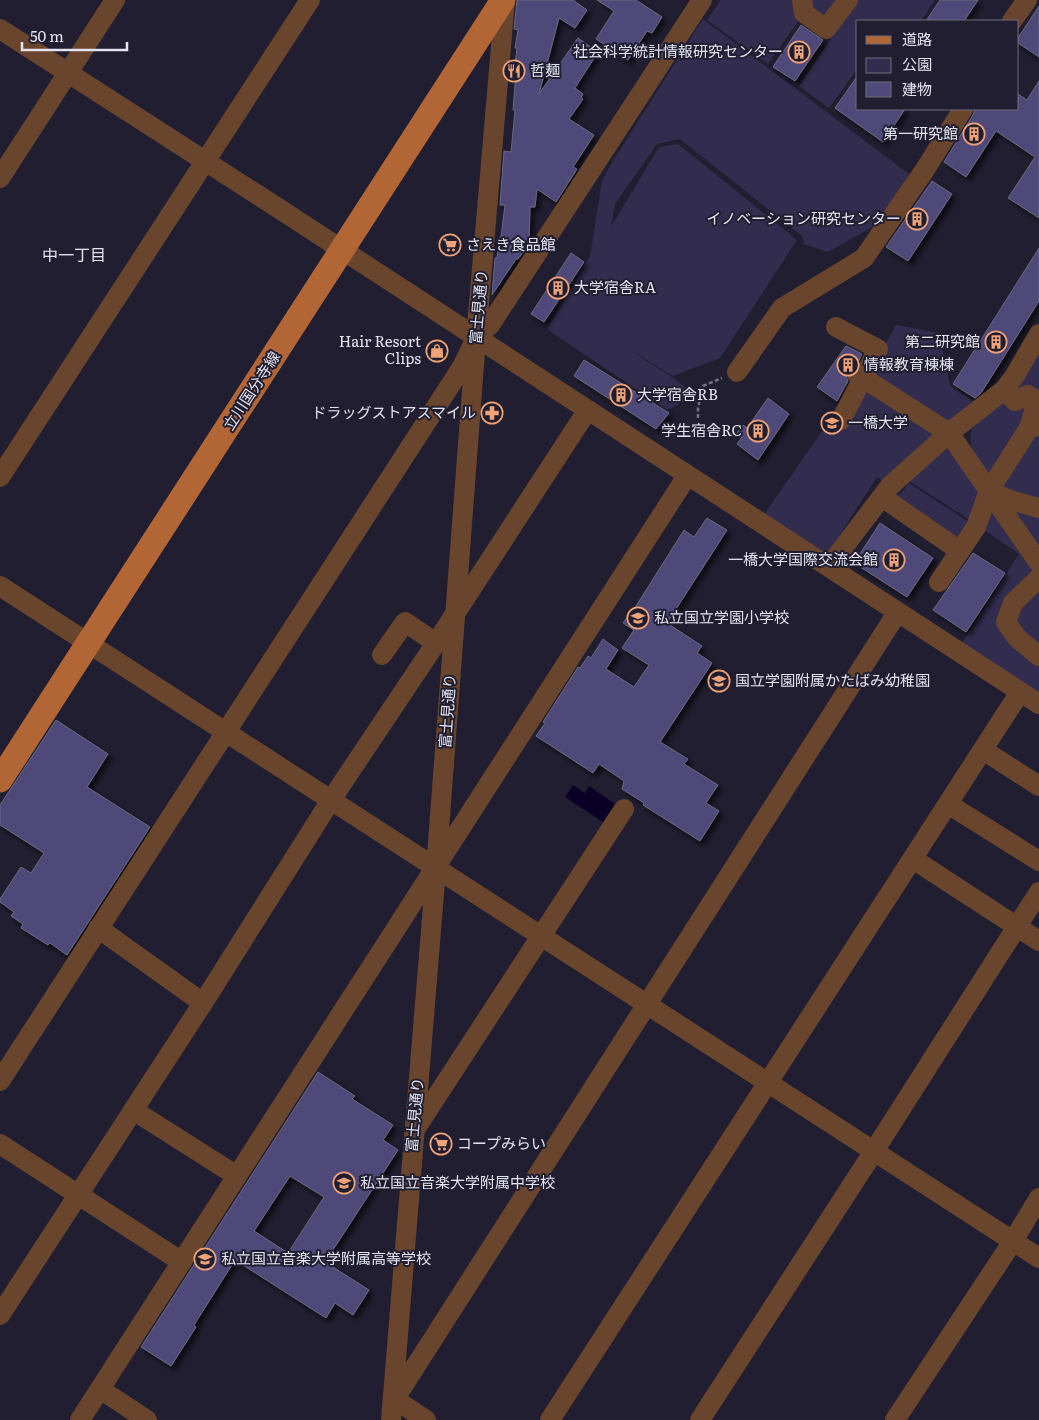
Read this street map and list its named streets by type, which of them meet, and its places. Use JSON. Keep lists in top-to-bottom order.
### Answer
{
  "streets": {
    "main road": ["立川国分寺線"],
    "street": ["富士見通り"]
  },
  "crossings": [
    ["富士見通り", "立川国分寺線"]
  ],
  "districts": ["中一丁目"],
  "places": {
    "building": [
      "社会科学統計情報研究センター",
      "第一研究館",
      "イノベーション研究センター",
      "大学宿舎RA",
      "第二研究館",
      "情報教育棟棟",
      "大学宿舎RB",
      "学生宿舎RC",
      "一橋大学国際交流会館"
    ],
    "restaurant": ["哲麺"],
    "supermarket": ["さえき食品館", "コープみらい"],
    "shop": ["Hair Resort Clips"],
    "pharmacy": ["ドラッグストアスマイル"],
    "school or university": [
      "一橋大学",
      "私立国立学園小学校",
      "国立学園附属かたばみ幼稚園",
      "私立国立音楽大学附属中学校",
      "私立国立音楽大学附属高等学校"
    ]
  },
  "legend": ["道路", "公園", "建物"],
  "scale_bar": "50 m"
}
